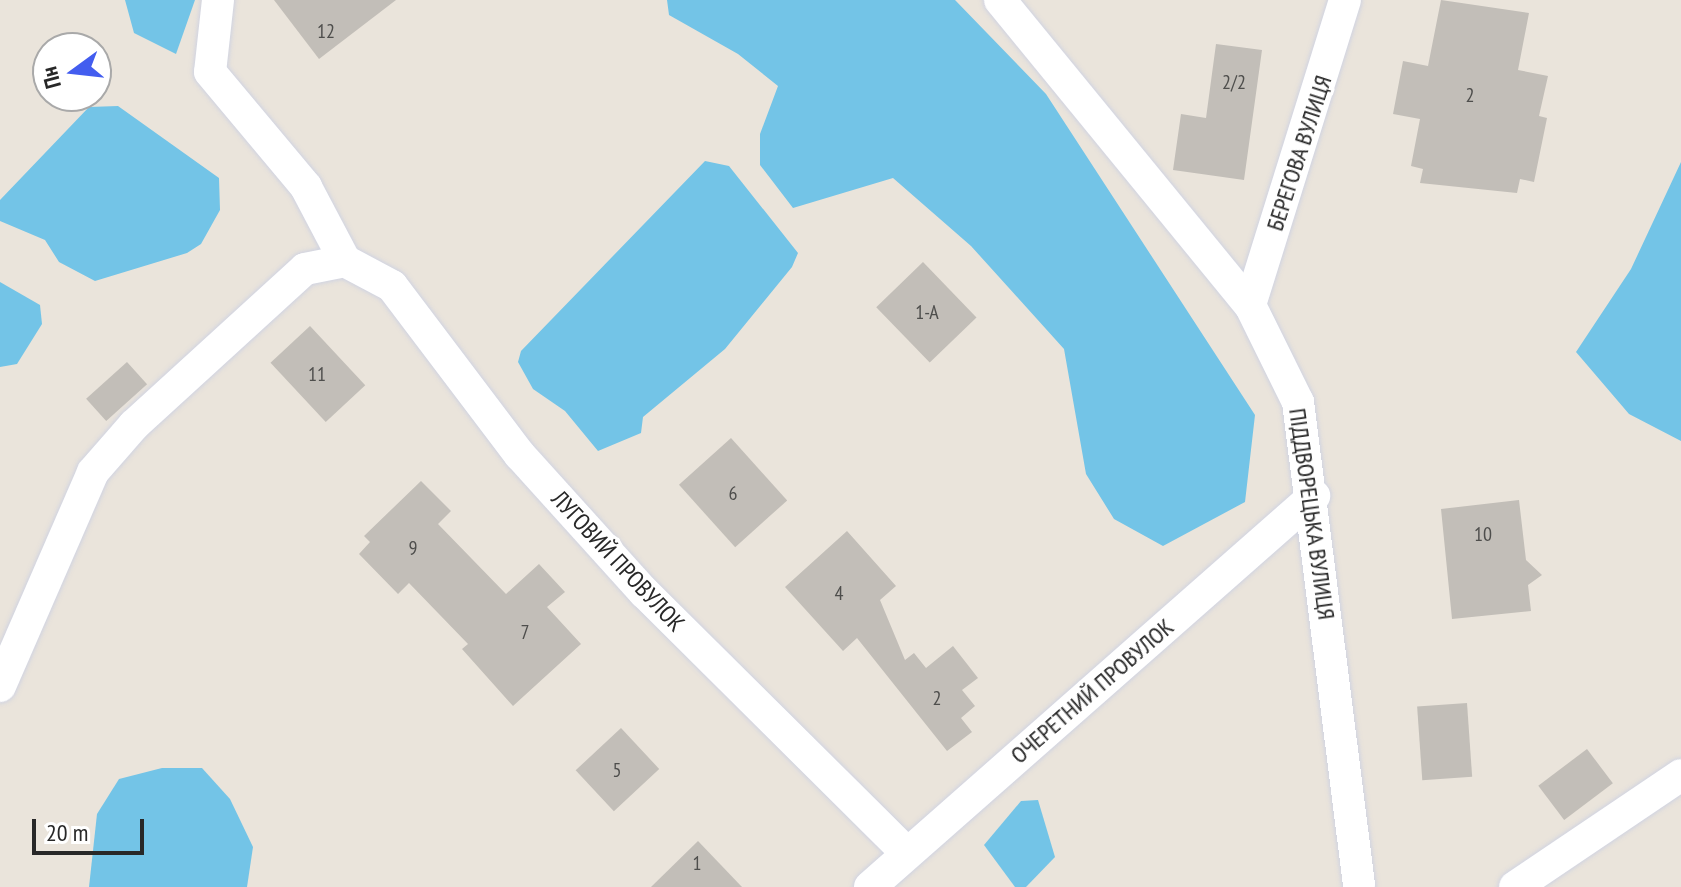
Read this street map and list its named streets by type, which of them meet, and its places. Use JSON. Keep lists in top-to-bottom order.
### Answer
{
  "streets": {
    "street": [
      "БЕРЕГОВА ВУЛИЦЯ",
      "ПІДДВОРЕЦЬКА ВУЛИЦЯ",
      "ЛУГОВИЙ ПРОВУЛОК",
      "ОЧЕРЕТНИЙ ПРОВУЛОК"
    ]
  },
  "crossings": [
    ["БЕРЕГОВА ВУЛИЦЯ", "ПІДДВОРЕЦЬКА ВУЛИЦЯ"],
    ["ПІДДВОРЕЦЬКА ВУЛИЦЯ", "ОЧЕРЕТНИЙ ПРОВУЛОК"],
    ["ЛУГОВИЙ ПРОВУЛОК", "ОЧЕРЕТНИЙ ПРОВУЛОК"]
  ],
  "house_numbers": [
    "12",
    "2/2",
    "2",
    "1-А",
    "11",
    "6",
    "10",
    "9",
    "4",
    "7",
    "2",
    "5",
    "1"
  ],
  "scale_bar": "20 m",
  "north": "left"
}
